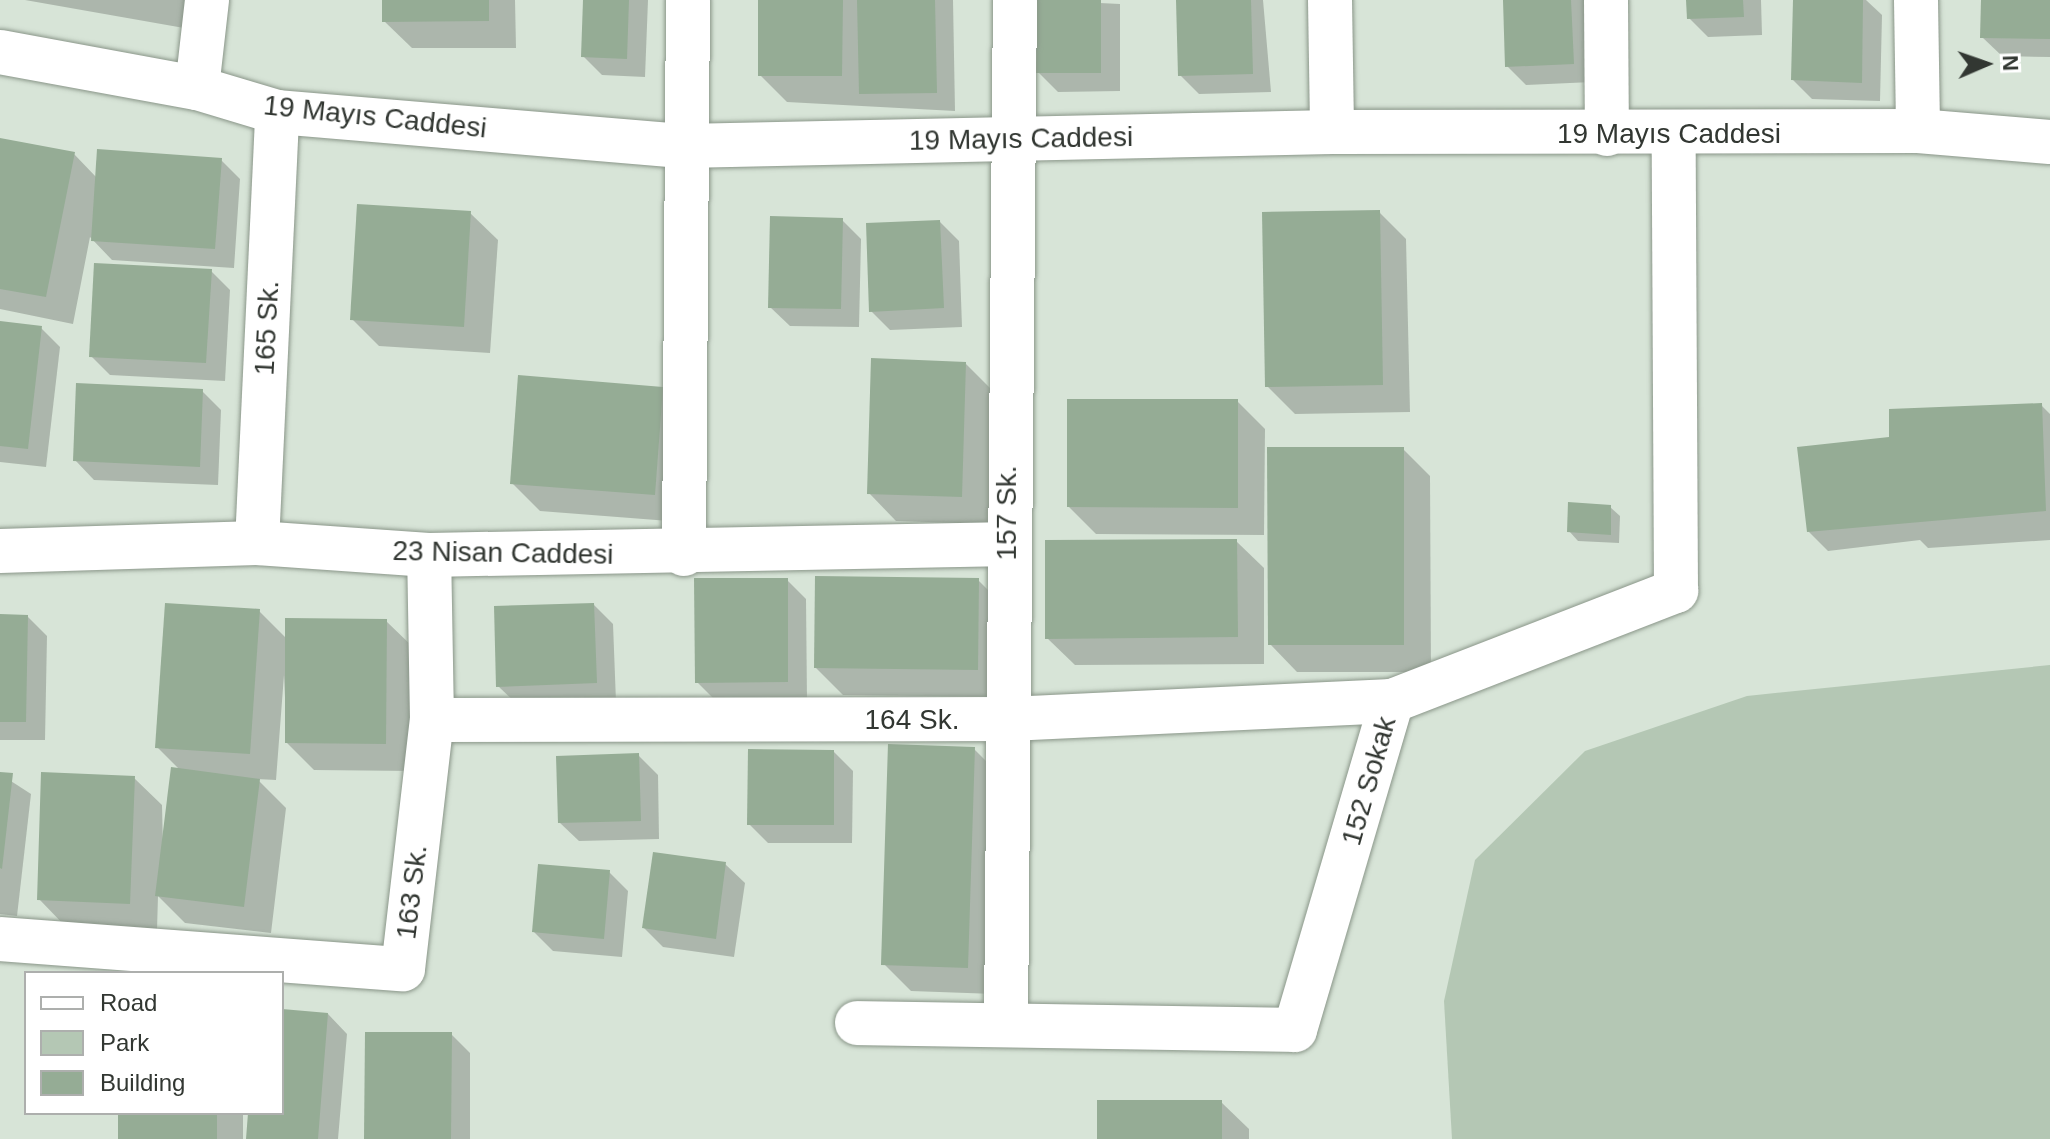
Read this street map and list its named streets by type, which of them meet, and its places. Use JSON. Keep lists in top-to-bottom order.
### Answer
{
  "streets": {
    "street": [
      "19 Mayıs Caddesi",
      "165 Sk.",
      "157 Sk.",
      "23 Nisan Caddesi",
      "164 Sk.",
      "152 Sokak",
      "163 Sk."
    ]
  },
  "crossings": [
    ["19 Mayıs Caddesi", "165 Sk."],
    ["19 Mayıs Caddesi", "157 Sk."],
    ["19 Mayıs Caddesi", "152 Sokak"],
    ["165 Sk.", "23 Nisan Caddesi"],
    ["157 Sk.", "23 Nisan Caddesi"],
    ["157 Sk.", "164 Sk."],
    ["157 Sk.", "152 Sokak"],
    ["23 Nisan Caddesi", "163 Sk."],
    ["164 Sk.", "152 Sokak"],
    ["164 Sk.", "163 Sk."]
  ],
  "legend": ["Road", "Park", "Building"],
  "north": "right"
}
